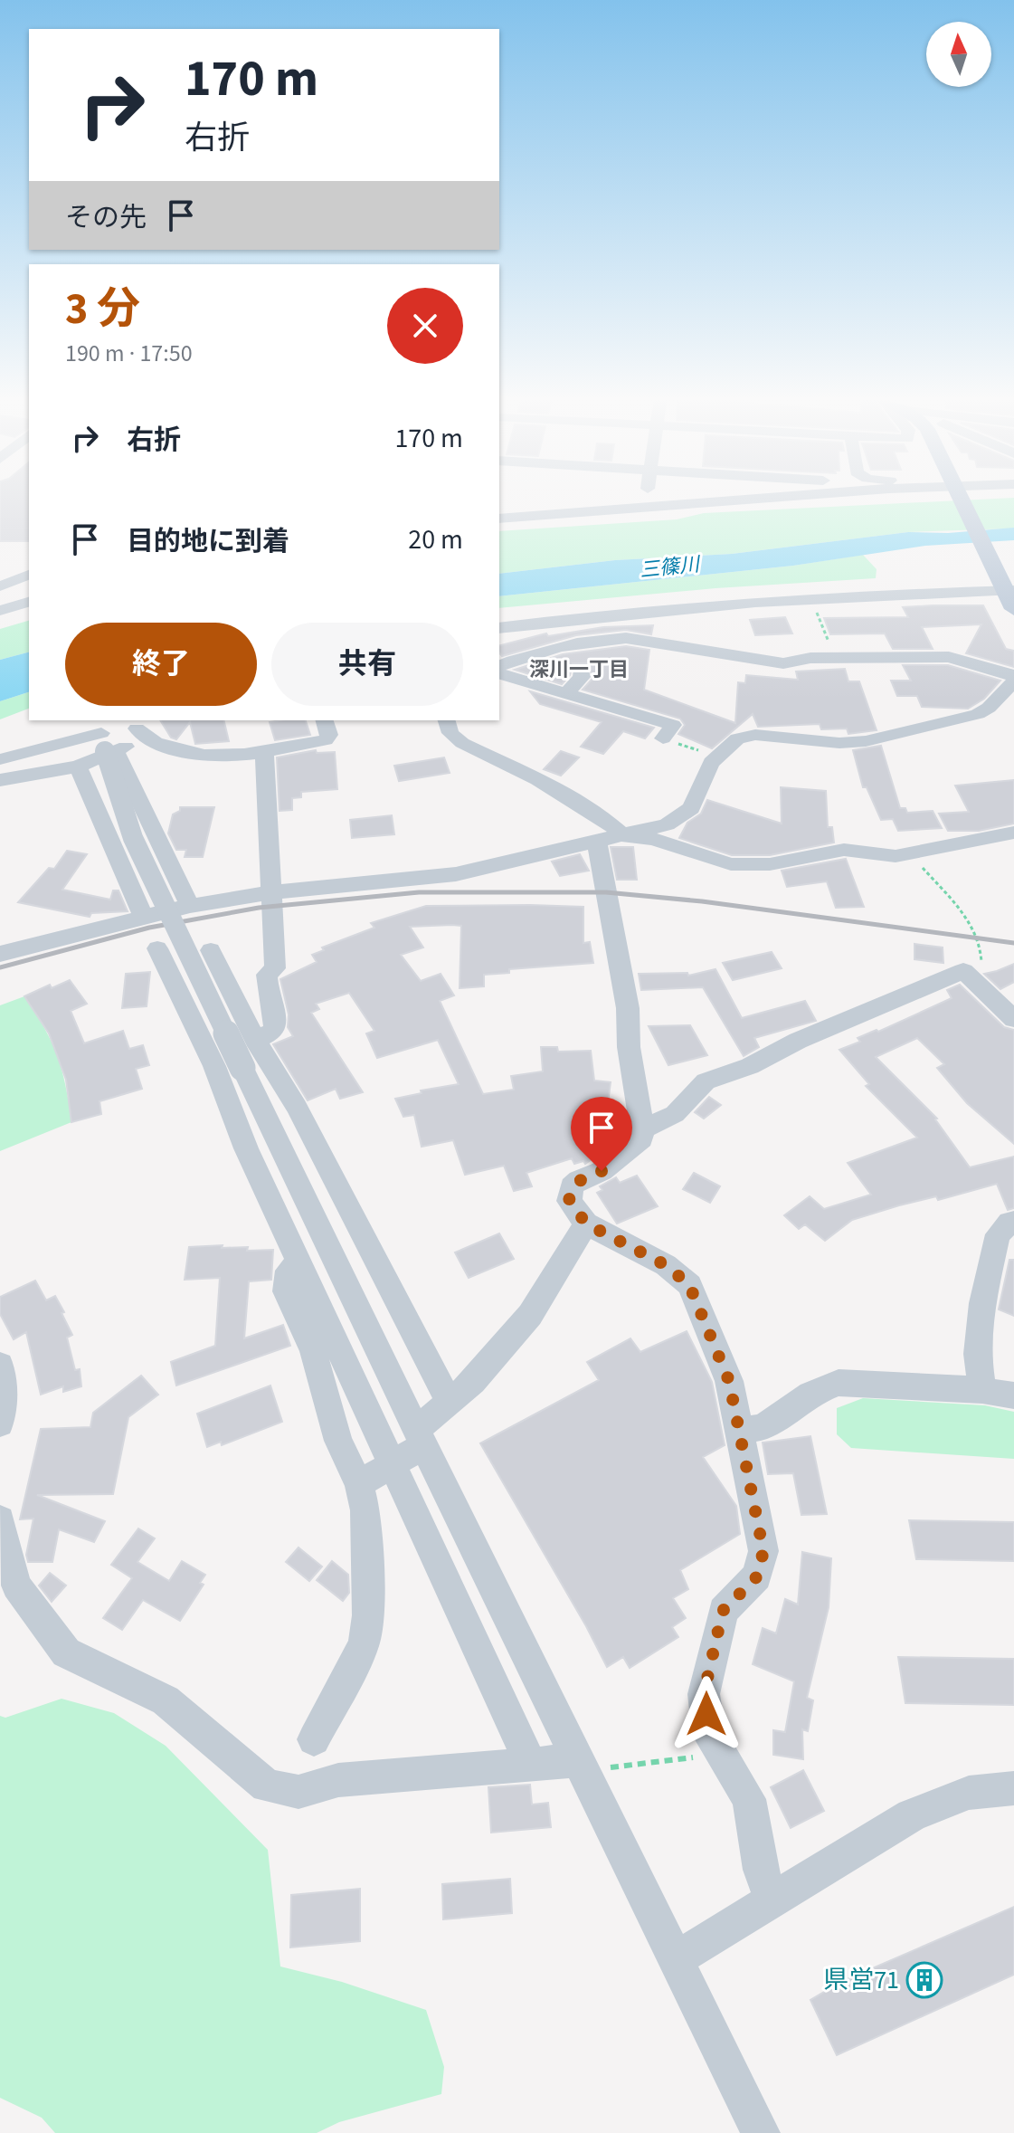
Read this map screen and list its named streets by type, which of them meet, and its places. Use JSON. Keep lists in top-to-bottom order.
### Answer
{
  "districts": ["深川一丁目"],
  "water": ["三篠川"],
  "places": {
    "building": ["県営71"]
  },
  "north": "top",
  "page": {
    "turn": ["170 m", "右折"],
    "then": "その先",
    "heading": ["3 分", "190 m · 17:50"],
    "list": [
      {
        "name": "右折",
        "value": "170 m"
      },
      {
        "name": "目的地に到着",
        "value": "20 m"
      }
    ],
    "buttons": ["終了", "共有"]
  }
}
